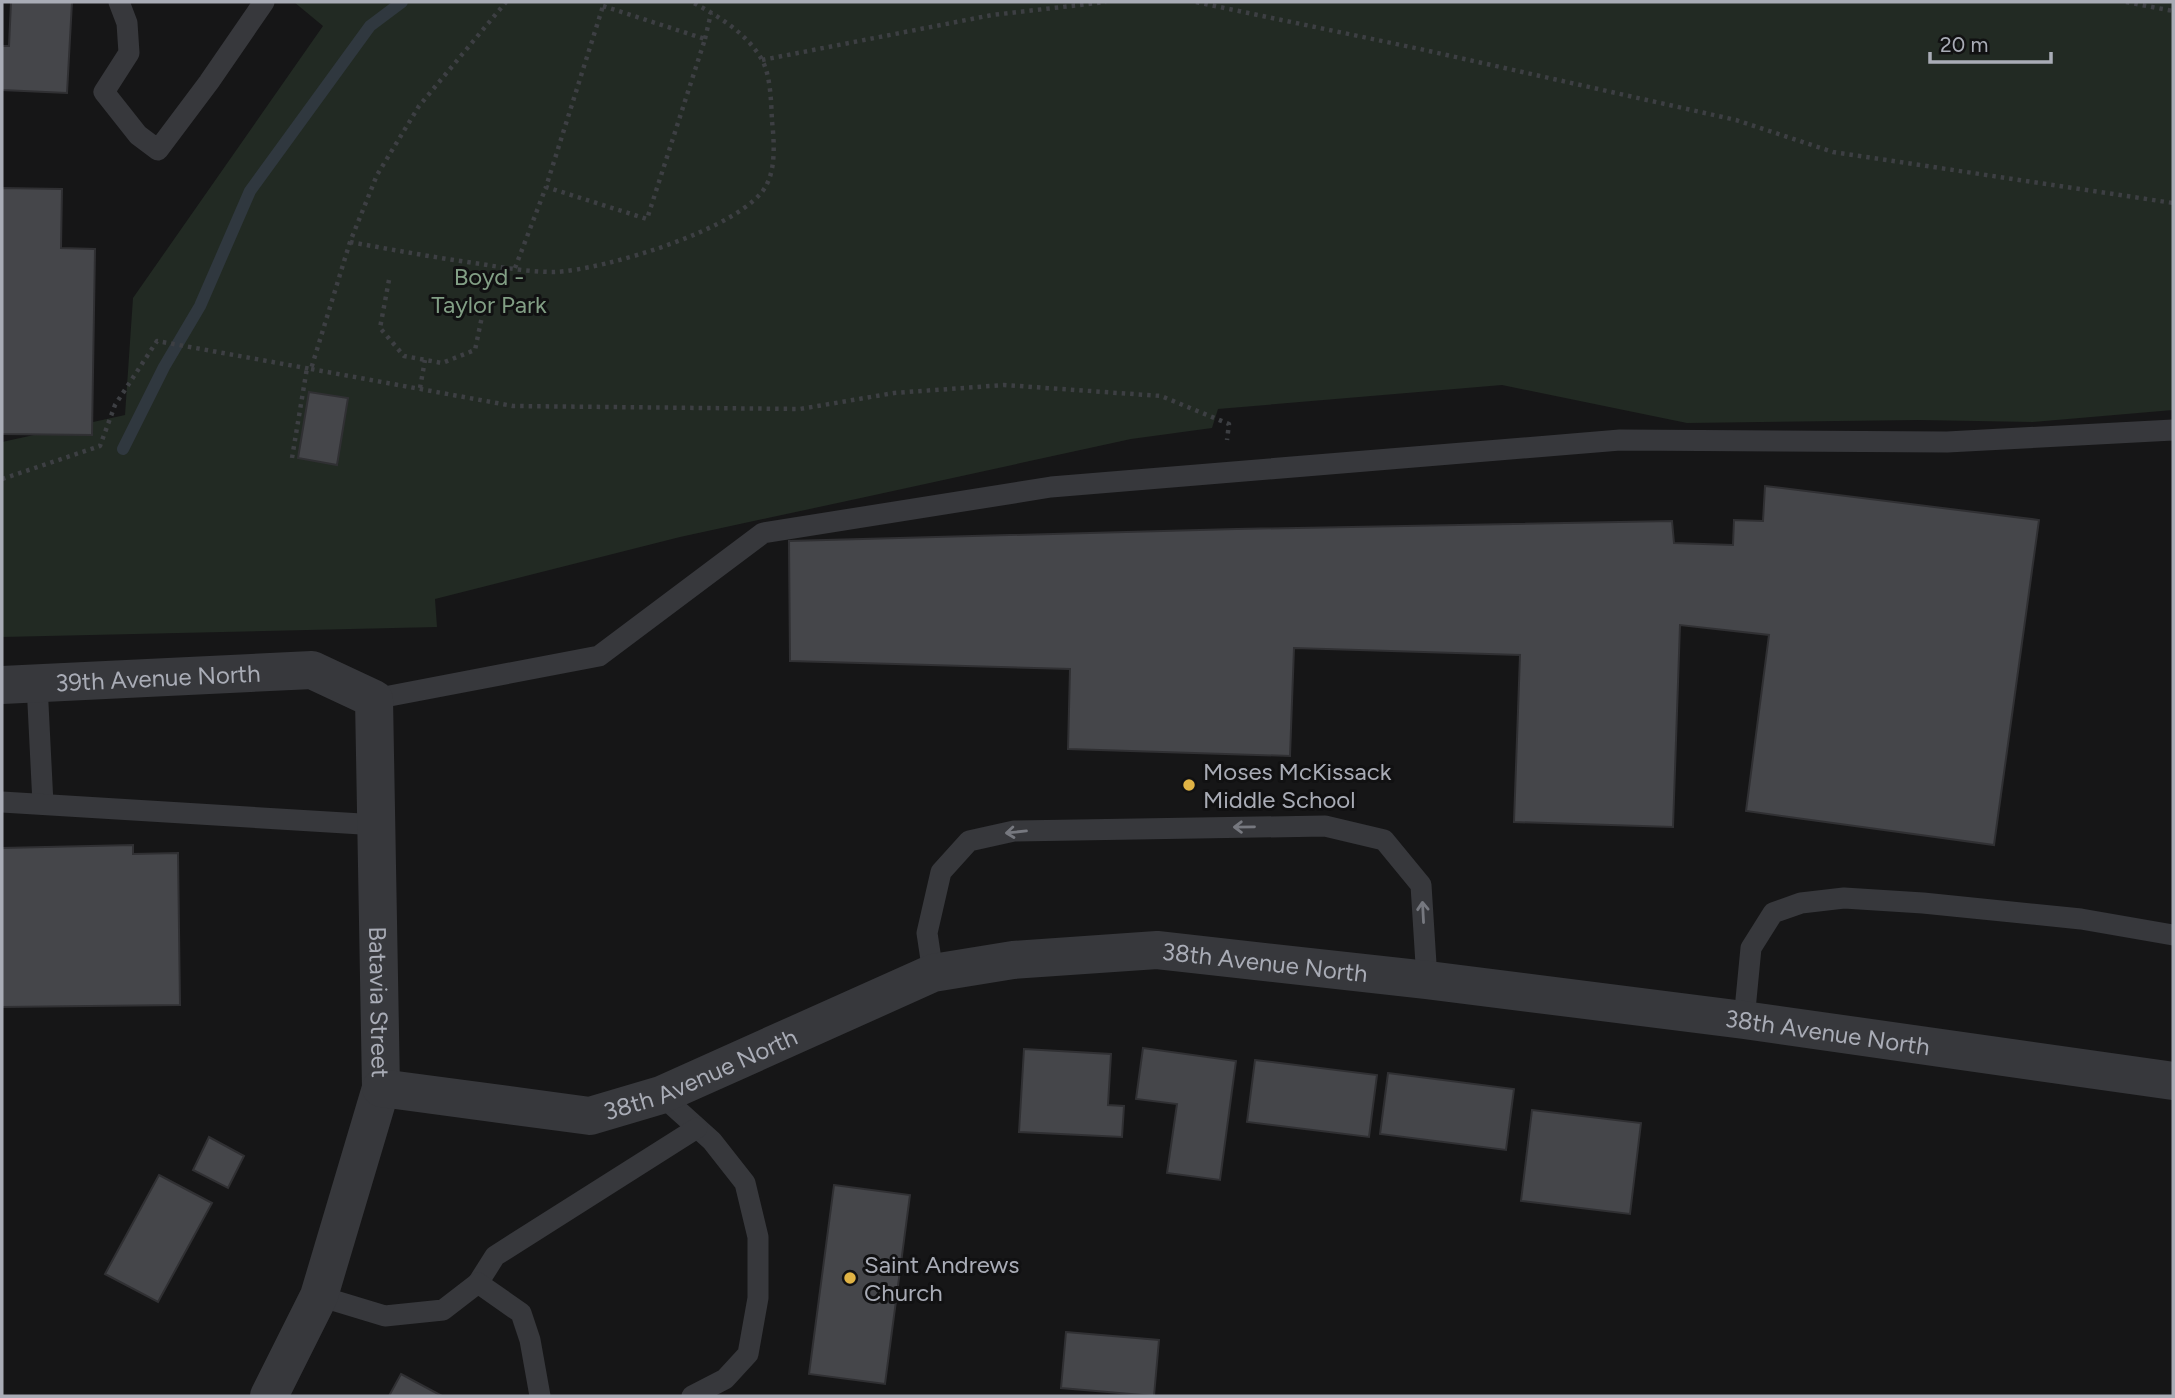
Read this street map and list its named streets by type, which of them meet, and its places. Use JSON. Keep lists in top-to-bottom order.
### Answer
{
  "streets": {
    "street": ["39th Avenue North", "38th Avenue North", "Batavia Street"]
  },
  "crossings": [
    ["39th Avenue North", "Batavia Street"],
    ["38th Avenue North", "Batavia Street"]
  ],
  "parks": ["Boyd - Taylor Park"],
  "places": ["Moses McKissack Middle School", "Saint Andrews Church"],
  "scale_bar": "20 m"
}
